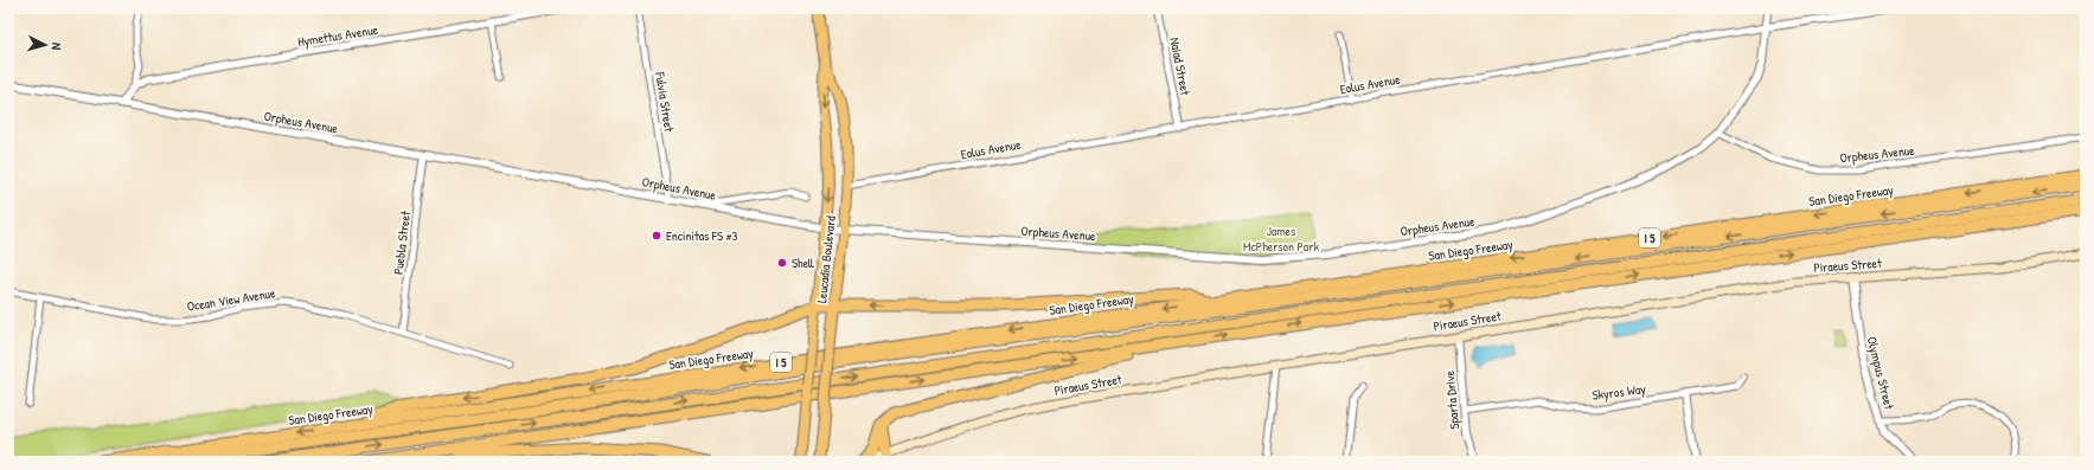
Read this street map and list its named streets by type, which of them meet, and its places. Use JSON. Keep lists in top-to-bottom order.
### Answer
{
  "streets": {
    "highway": ["San Diego Freeway", "I 5"],
    "main road": ["Leucadia Boulevard", "Piraeus Street"],
    "street": [
      "Hymettus Avenue",
      "Naiad Street",
      "Eolus Avenue",
      "Fulvia Street",
      "Orpheus Avenue",
      "Puebla Street",
      "Ocean View Avenue",
      "Olympus Street",
      "Skyros Way",
      "Sparta Drive"
    ]
  },
  "crossings": [
    ["Naiad Street", "Eolus Avenue"],
    ["Eolus Avenue", "Leucadia Boulevard"],
    ["Fulvia Street", "Orpheus Avenue"],
    ["Orpheus Avenue", "Puebla Street"],
    ["Orpheus Avenue", "Leucadia Boulevard"],
    ["Puebla Street", "Ocean View Avenue"],
    ["Piraeus Street", "Olympus Street"],
    ["Piraeus Street", "Sparta Drive"],
    ["Skyros Way", "Sparta Drive"]
  ],
  "parks": ["James McPherson Park"],
  "places": ["Encinitas FS #3", "Shell"],
  "north": "right"
}
